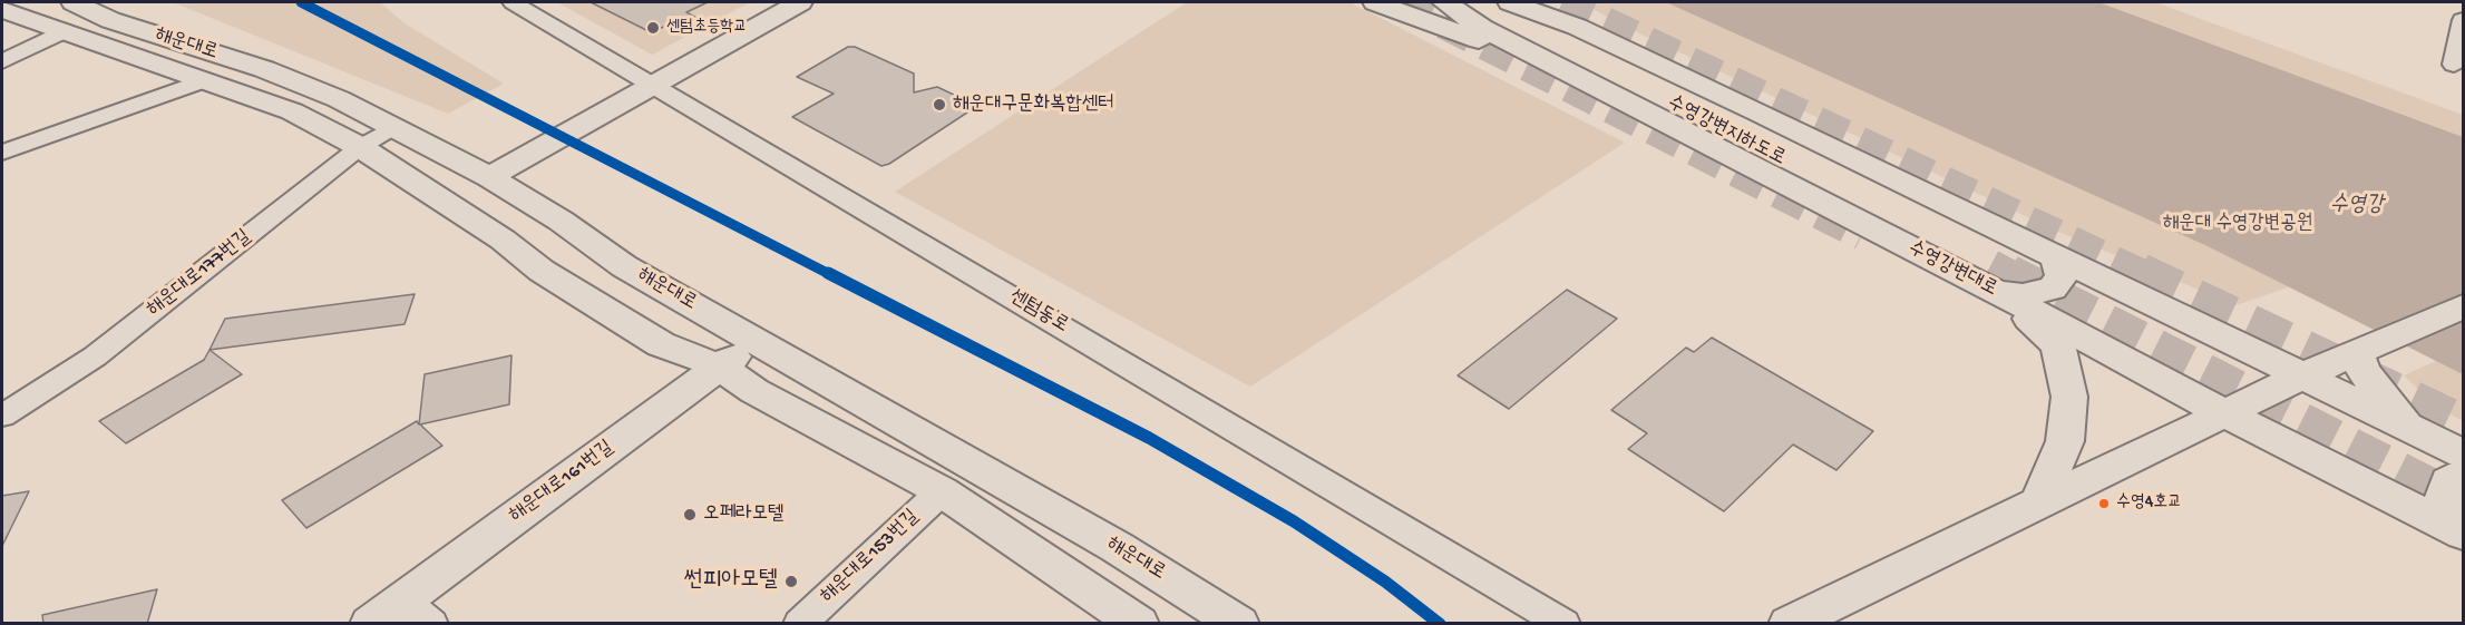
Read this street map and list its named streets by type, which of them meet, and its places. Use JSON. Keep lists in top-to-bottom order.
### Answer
{
  "streets": {
    "main road": [
      "해운대로",
      "수영강변지하도로",
      "수영강변대로",
      "해운대로161번길"
    ],
    "street": ["해운대로177번길", "센텀동로", "해운대로153번길"]
  },
  "crossings": [
    ["해운대로", "해운대로177번길"],
    ["해운대로", "해운대로161번길"],
    ["해운대로", "해운대로153번길"],
    ["수영강변지하도로", "수영강변대로"]
  ],
  "water": ["수영강"],
  "parks": ["해운대 수영강변공원"],
  "places": [
    "센텀초등학교",
    "해운대구문화복합센터",
    "수영4호교",
    "오페라모텔",
    "썬피아모텔"
  ]
}
